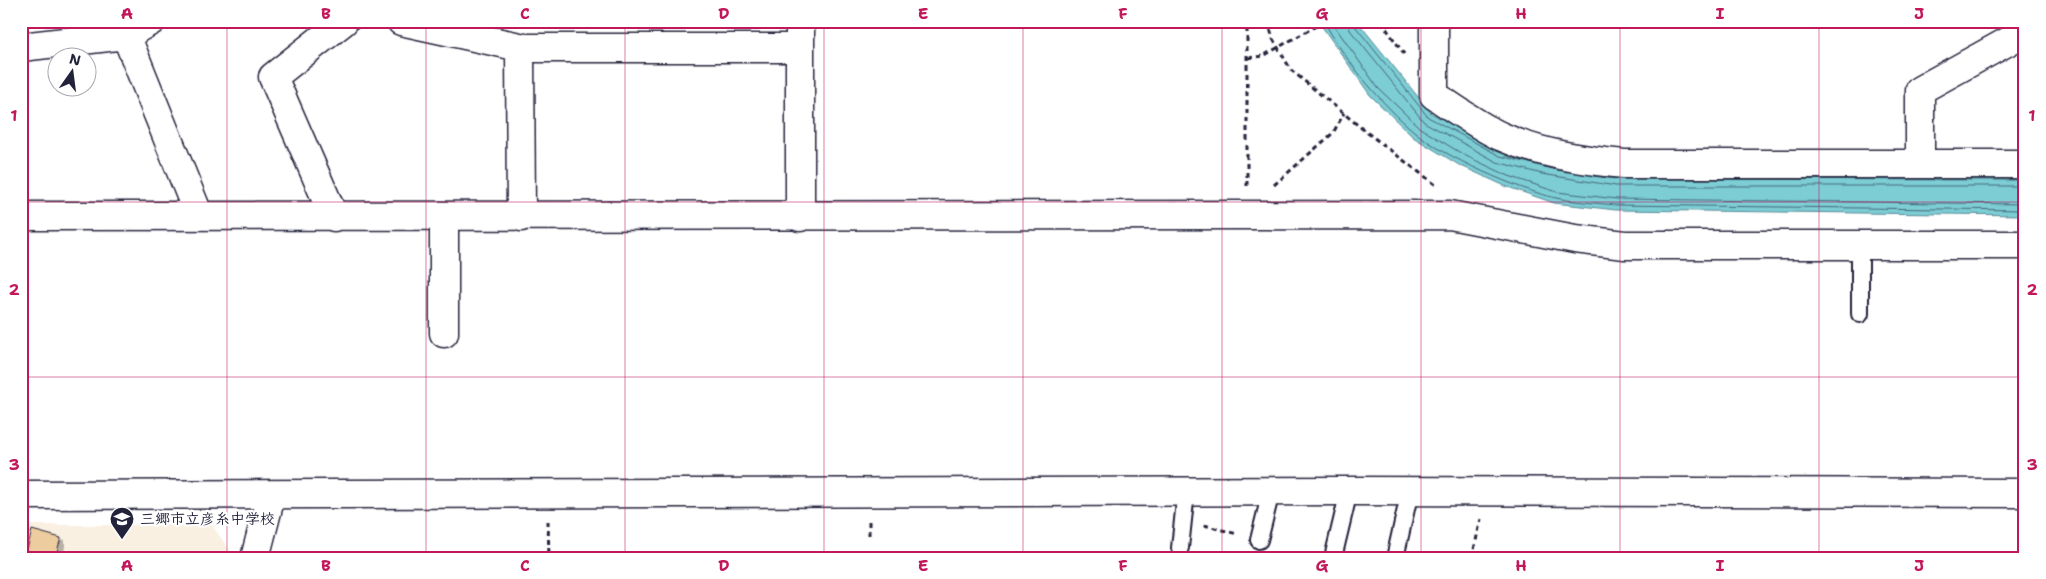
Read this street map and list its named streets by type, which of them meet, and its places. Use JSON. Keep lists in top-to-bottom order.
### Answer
{
  "places": {
    "school or university": ["三郷市立彦糸中学校"]
  },
  "north": "top",
  "grid": {
    "columns": [
      "A",
      "B",
      "C",
      "D",
      "E",
      "F",
      "G",
      "H",
      "I",
      "J"
    ],
    "rows": ["1", "2", "3"]
  }
}
